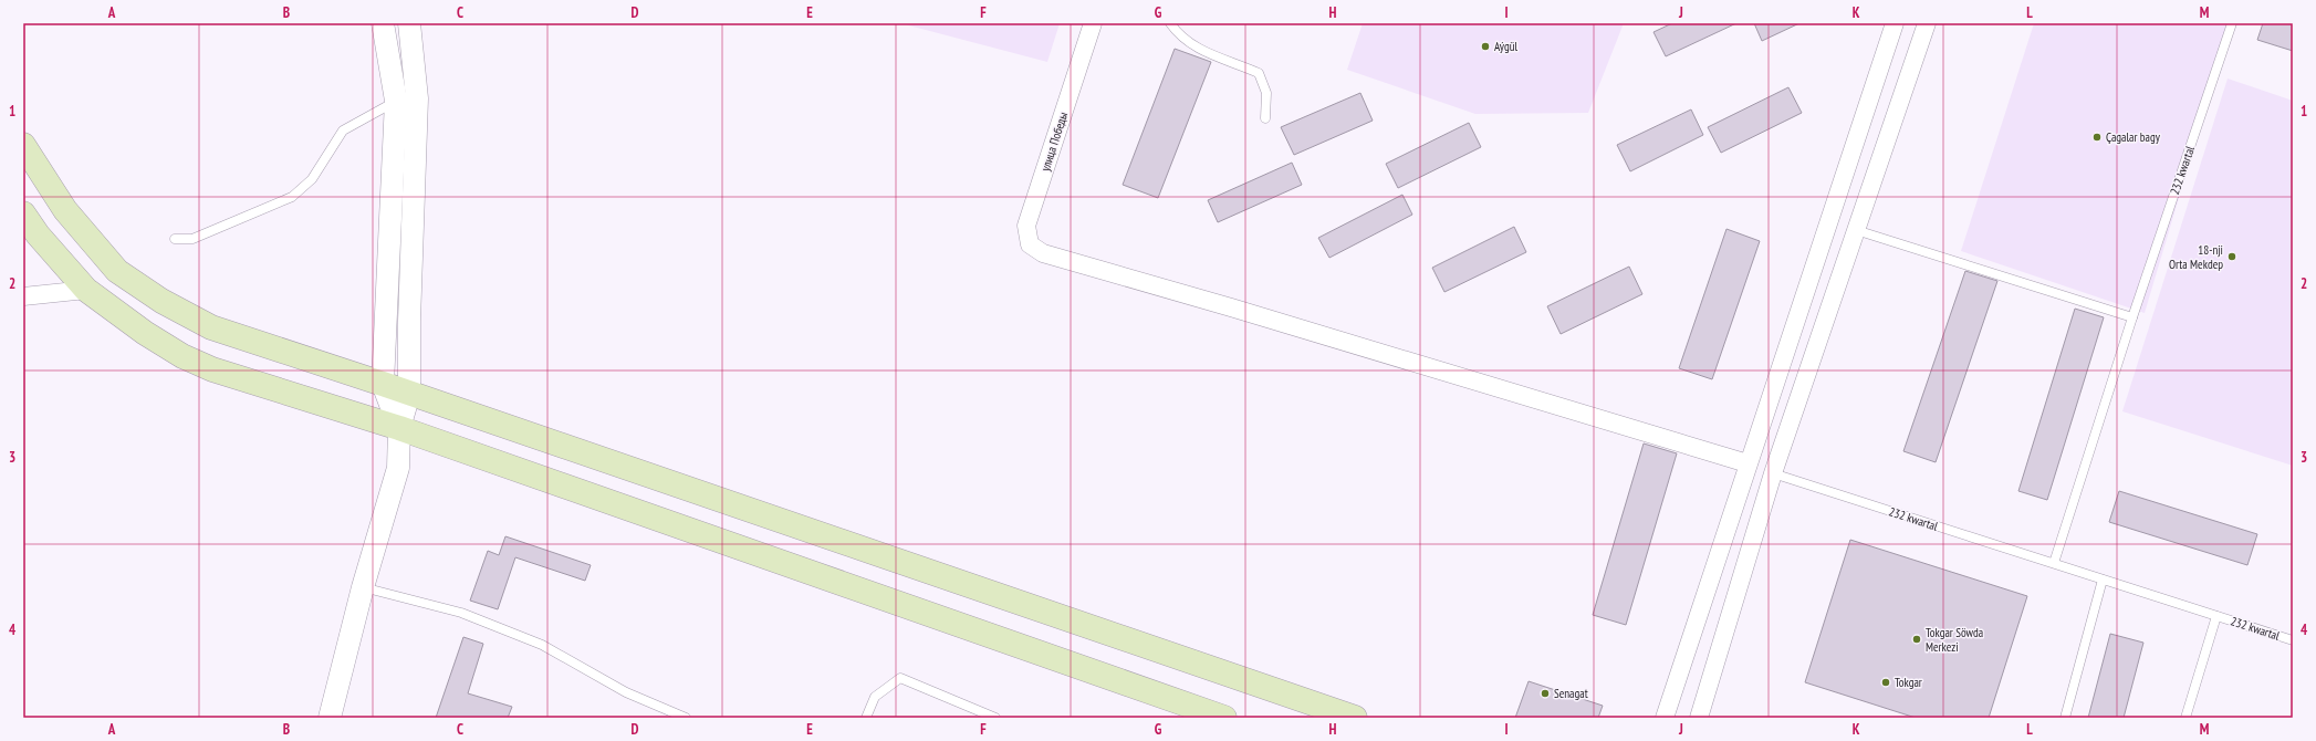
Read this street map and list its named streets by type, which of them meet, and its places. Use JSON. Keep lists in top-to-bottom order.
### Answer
{
  "streets": {
    "street": ["улица Победы"],
    "lane": ["232 kwartal"]
  },
  "places": [
    "Aýgül",
    "Çagalar bagy",
    "18-nji Orta Mekdep",
    "Tokgar Söwda Merkezi",
    "Tokgar",
    "Senagat"
  ],
  "grid": {
    "columns": [
      "A",
      "B",
      "C",
      "D",
      "E",
      "F",
      "G",
      "H",
      "I",
      "J",
      "K",
      "L",
      "M"
    ],
    "rows": [
      "1",
      "2",
      "3",
      "4"
    ]
  }
}
